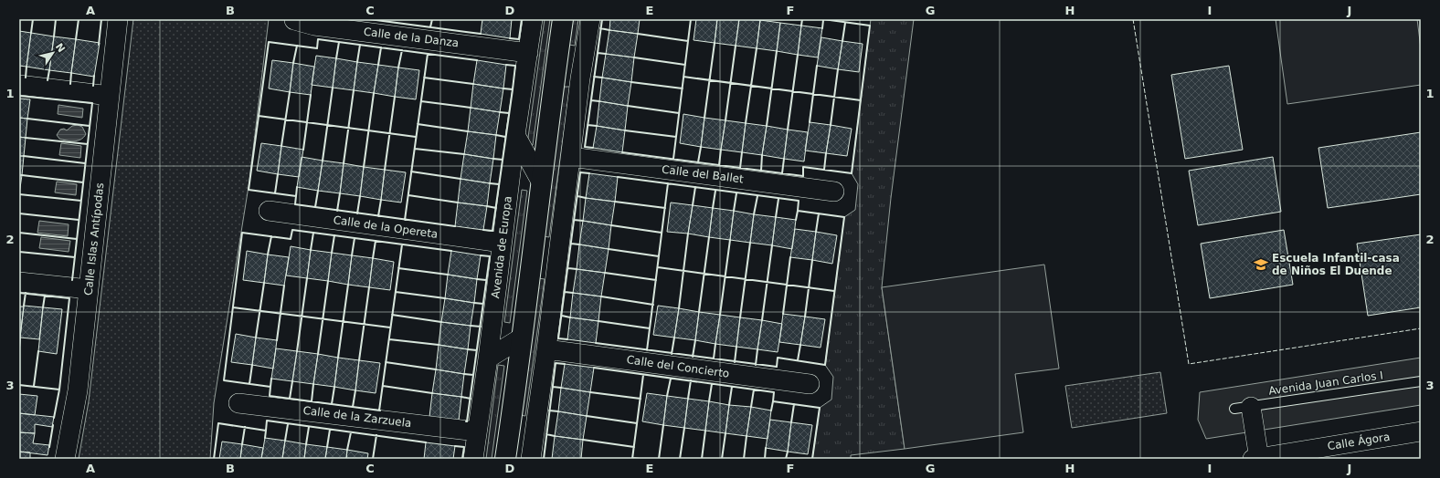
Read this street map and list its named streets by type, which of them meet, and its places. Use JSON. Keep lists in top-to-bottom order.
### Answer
{
  "streets": {
    "street": [
      "Calle de la Danza",
      "Calle del Ballet",
      "Calle de la Opereta",
      "Calle Islas Antípodas",
      "Avenida de Europa",
      "Calle del Concierto",
      "Calle de la Zarzuela",
      "Calle Ágora"
    ],
    "lane": ["Avenida Juan Carlos I"]
  },
  "crossings": [
    ["Calle de la Danza", "Avenida de Europa"],
    ["Calle de la Opereta", "Avenida de Europa"],
    ["Avenida de Europa", "Calle de la Zarzuela"]
  ],
  "places": {
    "school or university": ["Escuela Infantil-casa de Niños El Duende"]
  },
  "north": "top right",
  "grid": {
    "columns": [
      "A",
      "B",
      "C",
      "D",
      "E",
      "F",
      "G",
      "H",
      "I",
      "J"
    ],
    "rows": ["1", "2", "3"]
  }
}
